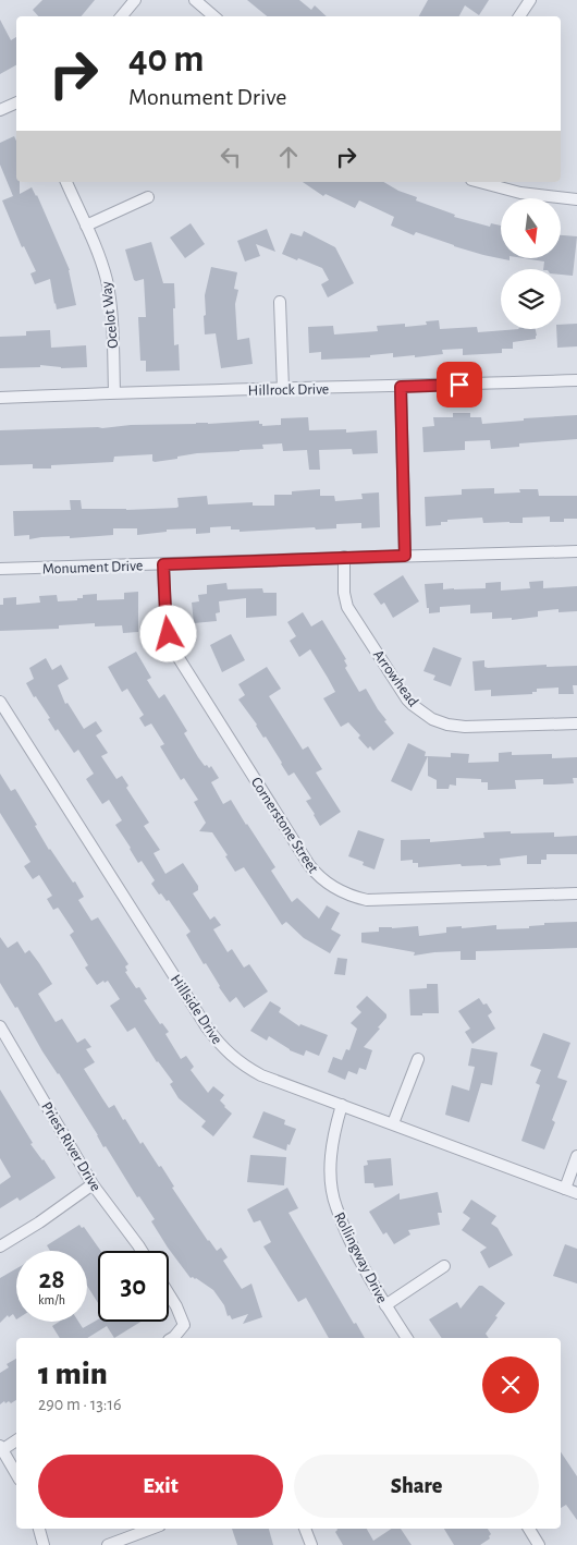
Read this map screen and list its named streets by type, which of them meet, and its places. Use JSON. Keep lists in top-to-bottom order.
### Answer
{
  "streets": {
    "street": [
      "Ocelot Way",
      "Hillrock Drive",
      "Monument Drive",
      "Arrowhead",
      "Cornerstone Street",
      "Hillside Drive",
      "Priest River Drive",
      "Rollingway Drive"
    ]
  },
  "crossings": [
    ["Ocelot Way", "Hillrock Drive"],
    ["Monument Drive", "Arrowhead"],
    ["Monument Drive", "Cornerstone Street"],
    ["Hillside Drive", "Rollingway Drive"]
  ],
  "north": "bottom",
  "page": {
    "turn": ["40 m", "Monument Drive"],
    "speed": "28 km/h",
    "limit": "30",
    "heading": ["1 min", "290 m · 13:16"],
    "buttons": ["Exit", "Share"]
  }
}
